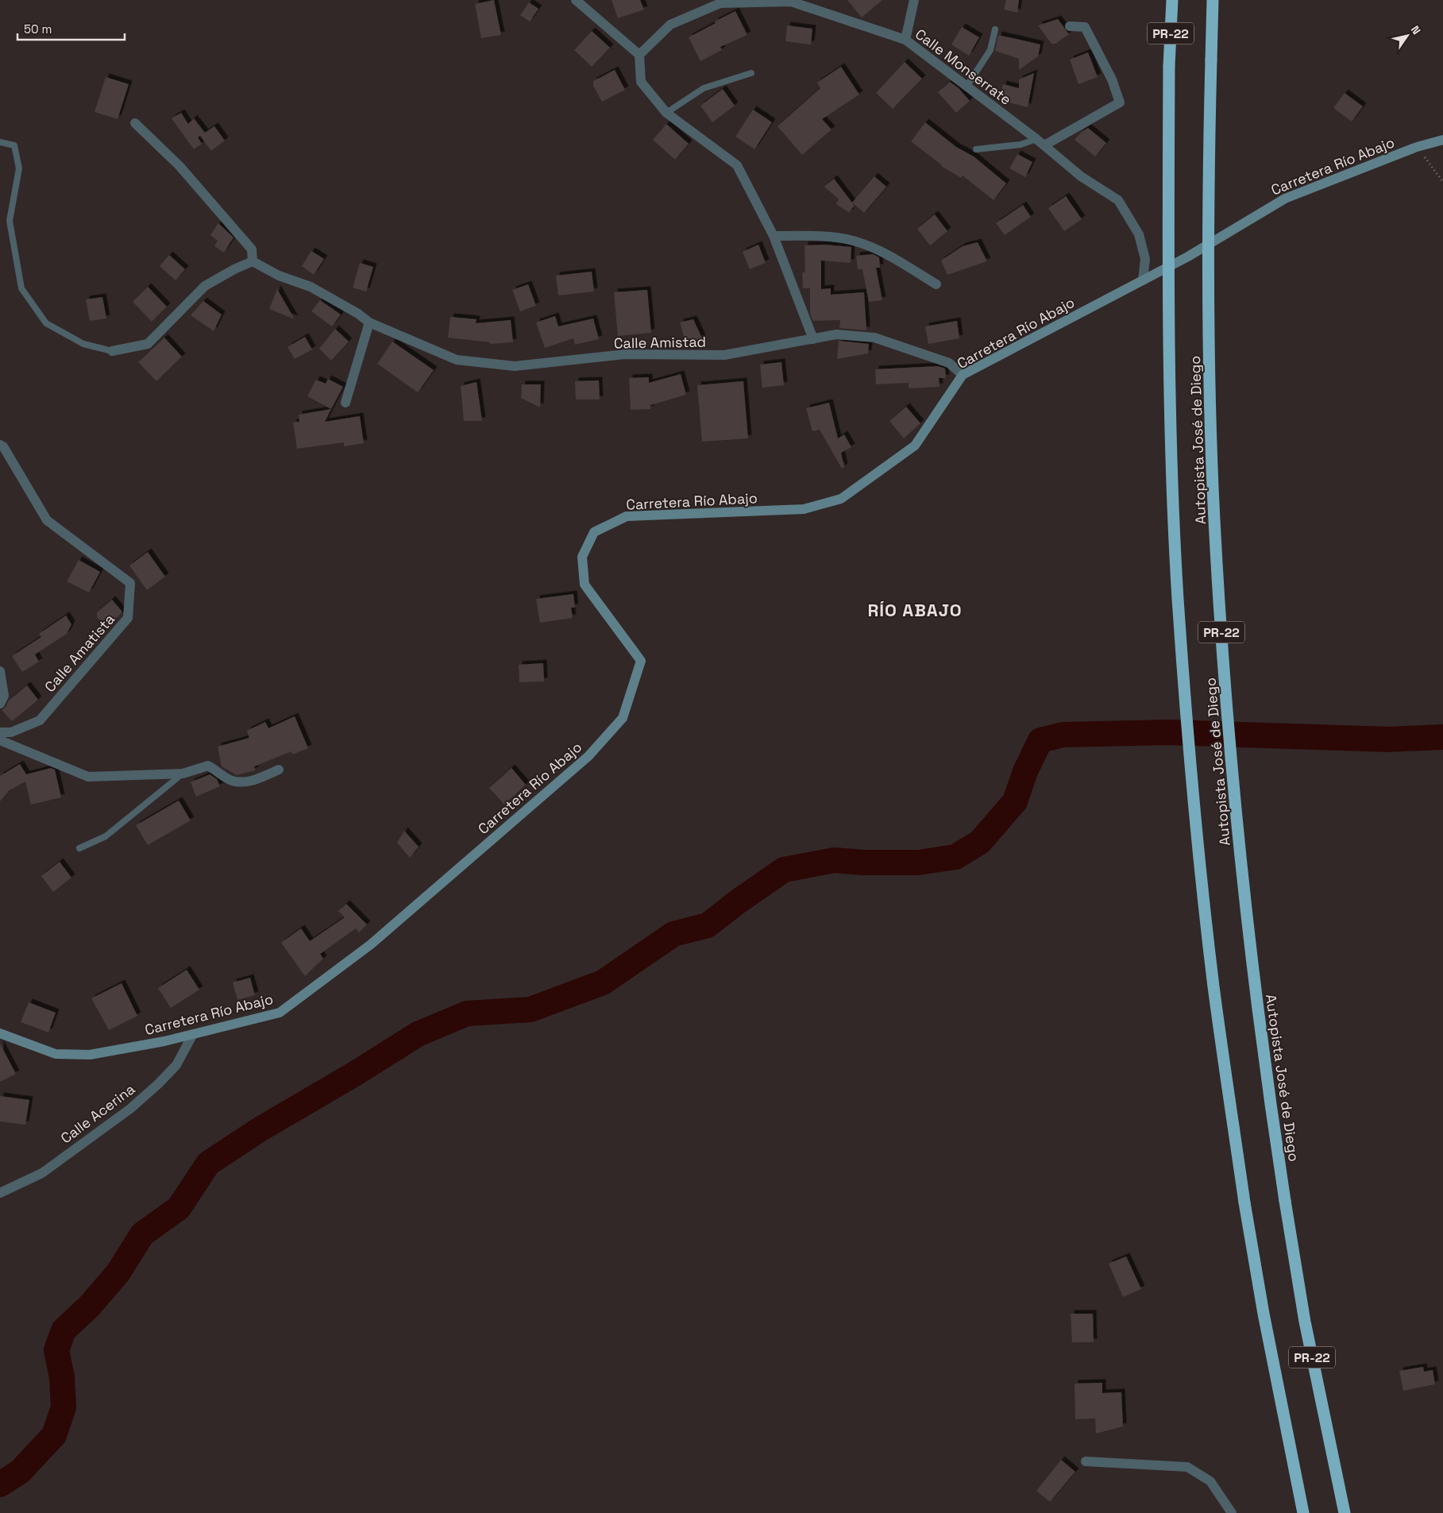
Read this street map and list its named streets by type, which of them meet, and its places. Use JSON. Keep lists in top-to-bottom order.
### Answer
{
  "streets": {
    "highway": ["PR-22", "Autopista José de Diego"],
    "street": [
      "Calle Monserrate",
      "Carretera Río Abajo",
      "Calle Amistad",
      "Calle Amatista",
      "Calle Acerina"
    ]
  },
  "crossings": [
    ["Calle Monserrate", "Carretera Río Abajo"],
    ["Carretera Río Abajo", "Calle Amistad"],
    ["Carretera Río Abajo", "Calle Acerina"]
  ],
  "districts": ["RÍO ABAJO"],
  "scale_bar": "50 m",
  "north": "top right"
}
